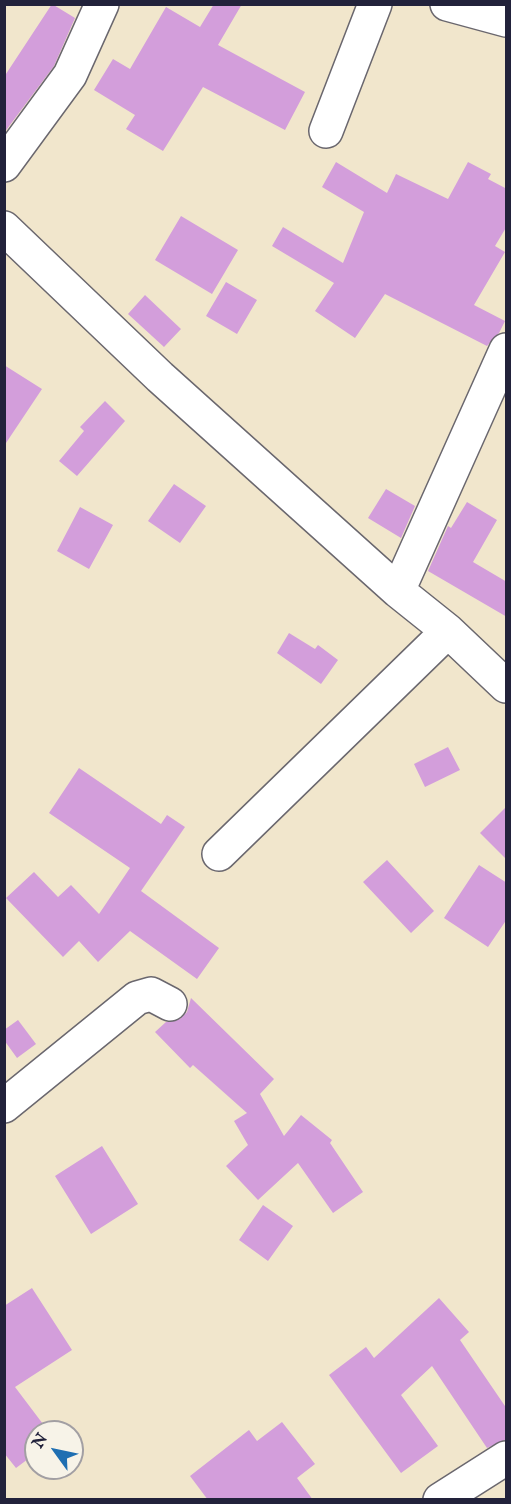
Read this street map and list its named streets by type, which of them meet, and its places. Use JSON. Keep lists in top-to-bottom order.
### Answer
{
  "north": "top left"
}
